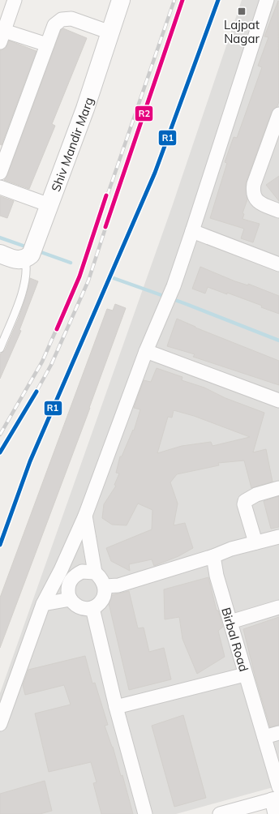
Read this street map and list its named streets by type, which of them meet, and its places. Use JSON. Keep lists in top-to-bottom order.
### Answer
{
  "streets": {
    "street": ["Shiv Mandir Marg", "Birbal Road"]
  },
  "places": {
    "transit": ["Lajpat Nagar"]
  },
  "lines": ["transit line R1", "transit line R2"]
}
